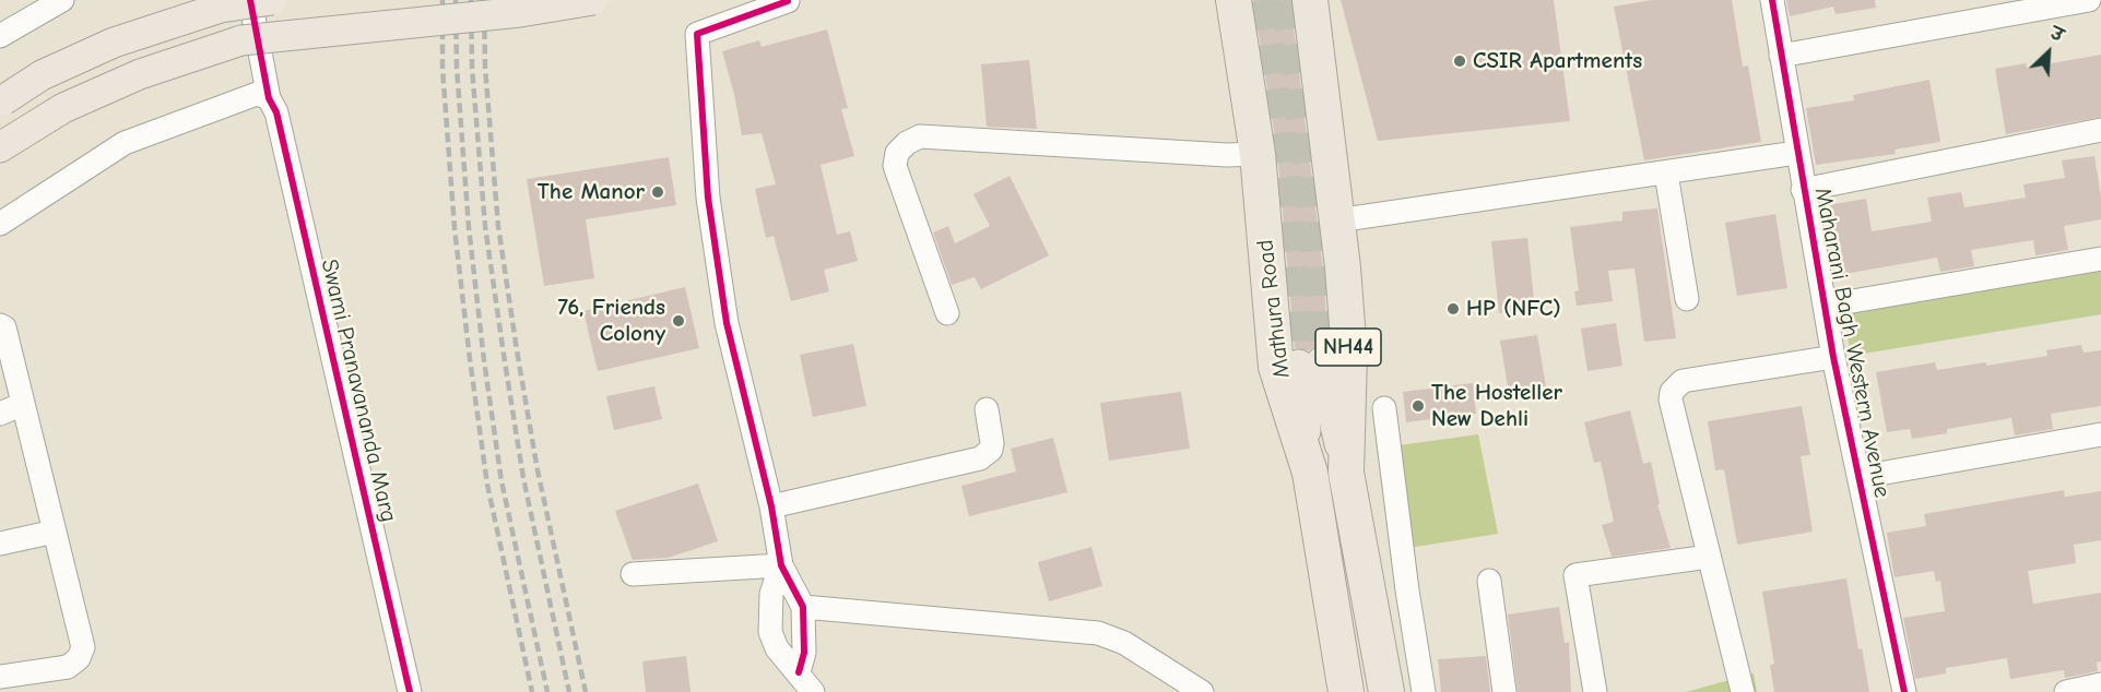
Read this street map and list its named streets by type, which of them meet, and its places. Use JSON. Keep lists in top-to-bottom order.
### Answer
{
  "streets": {
    "highway": ["Mathura Road", "NH44"],
    "street": ["Maharani Bagh Western Avenue", "Swami Pranavananda Marg"]
  },
  "places": [
    "CSIR Apartments",
    "The Manor",
    "HP (NFC)",
    "76, Friends Colony",
    "The Hosteller New Dehli"
  ],
  "north": "top right"
}
